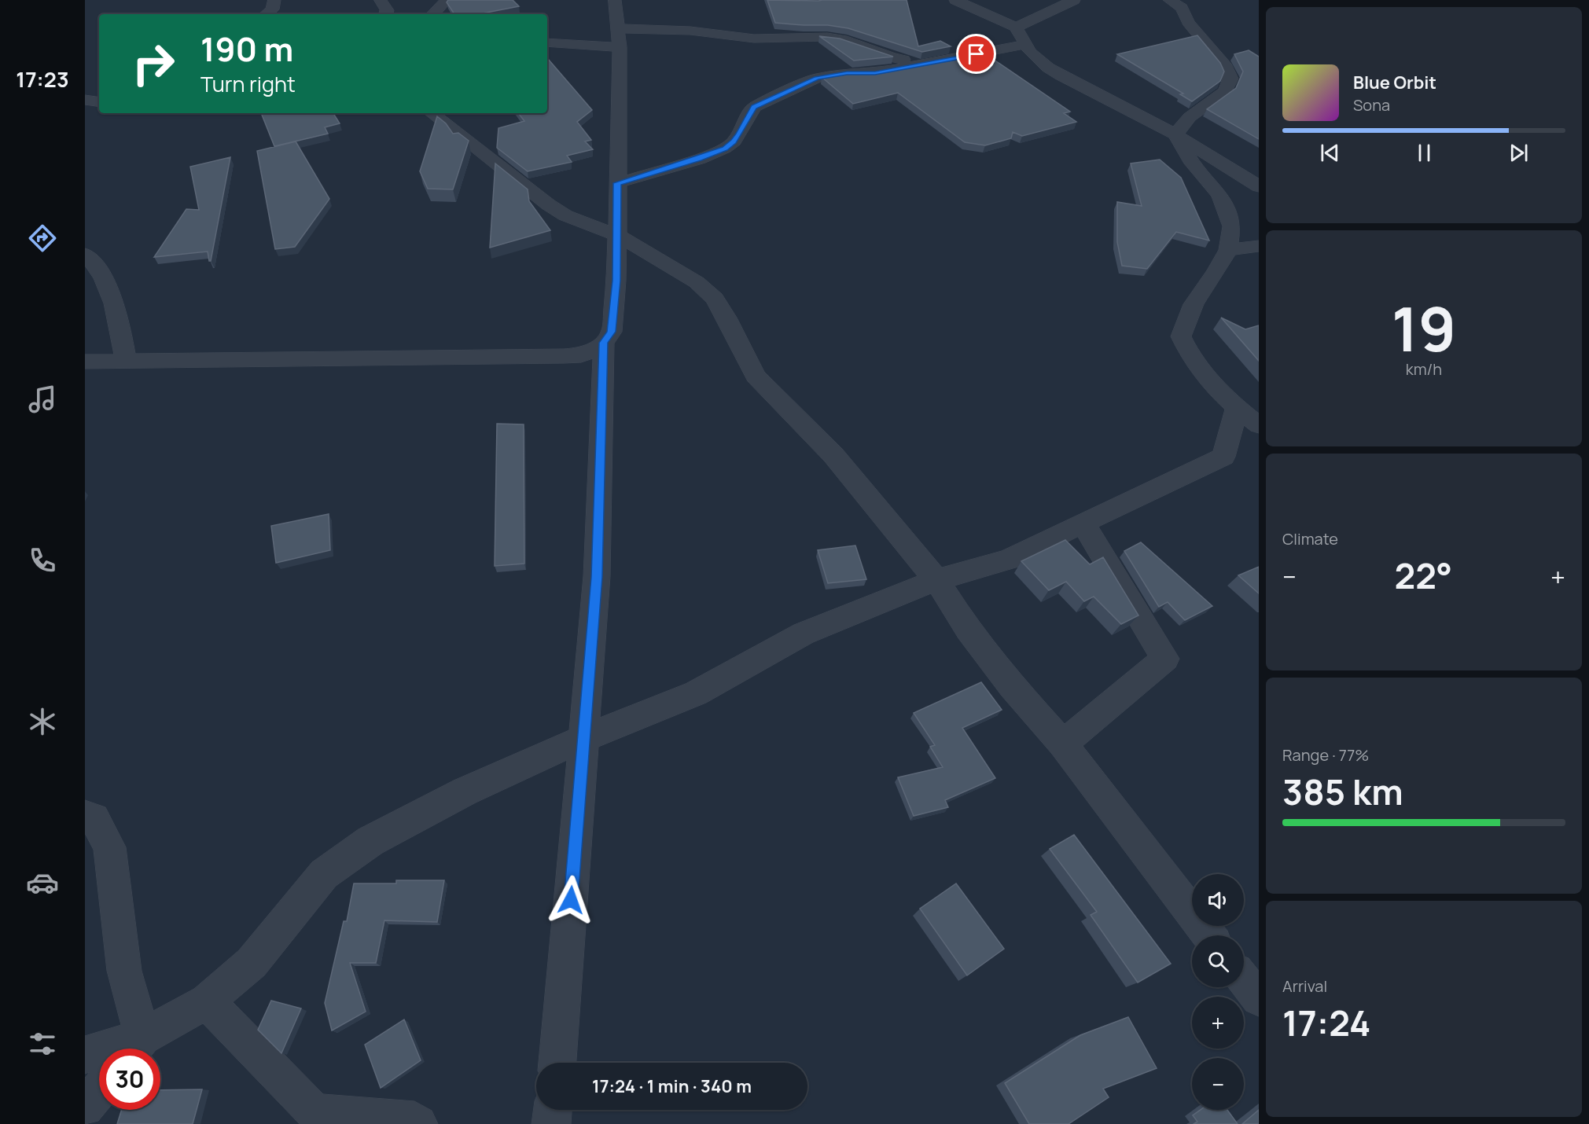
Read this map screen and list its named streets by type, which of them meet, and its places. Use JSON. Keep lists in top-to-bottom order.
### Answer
{
  "page": {
    "tabs": "17:23",
    "turn": ["190 m", "Turn right"],
    "song": ["Blue Orbit", "Sona"],
    "tile": [
      ["19", "km/h"],
      "Climate",
      ["Range · 77%", "385 km"],
      ["Arrival", "17:24"]
    ],
    "heat": ["−", "22°", "+"],
    "map_buttons": ["+", "−"],
    "limit": "30",
    "trip": "17:24 · 1 min · 340 m"
  }
}
